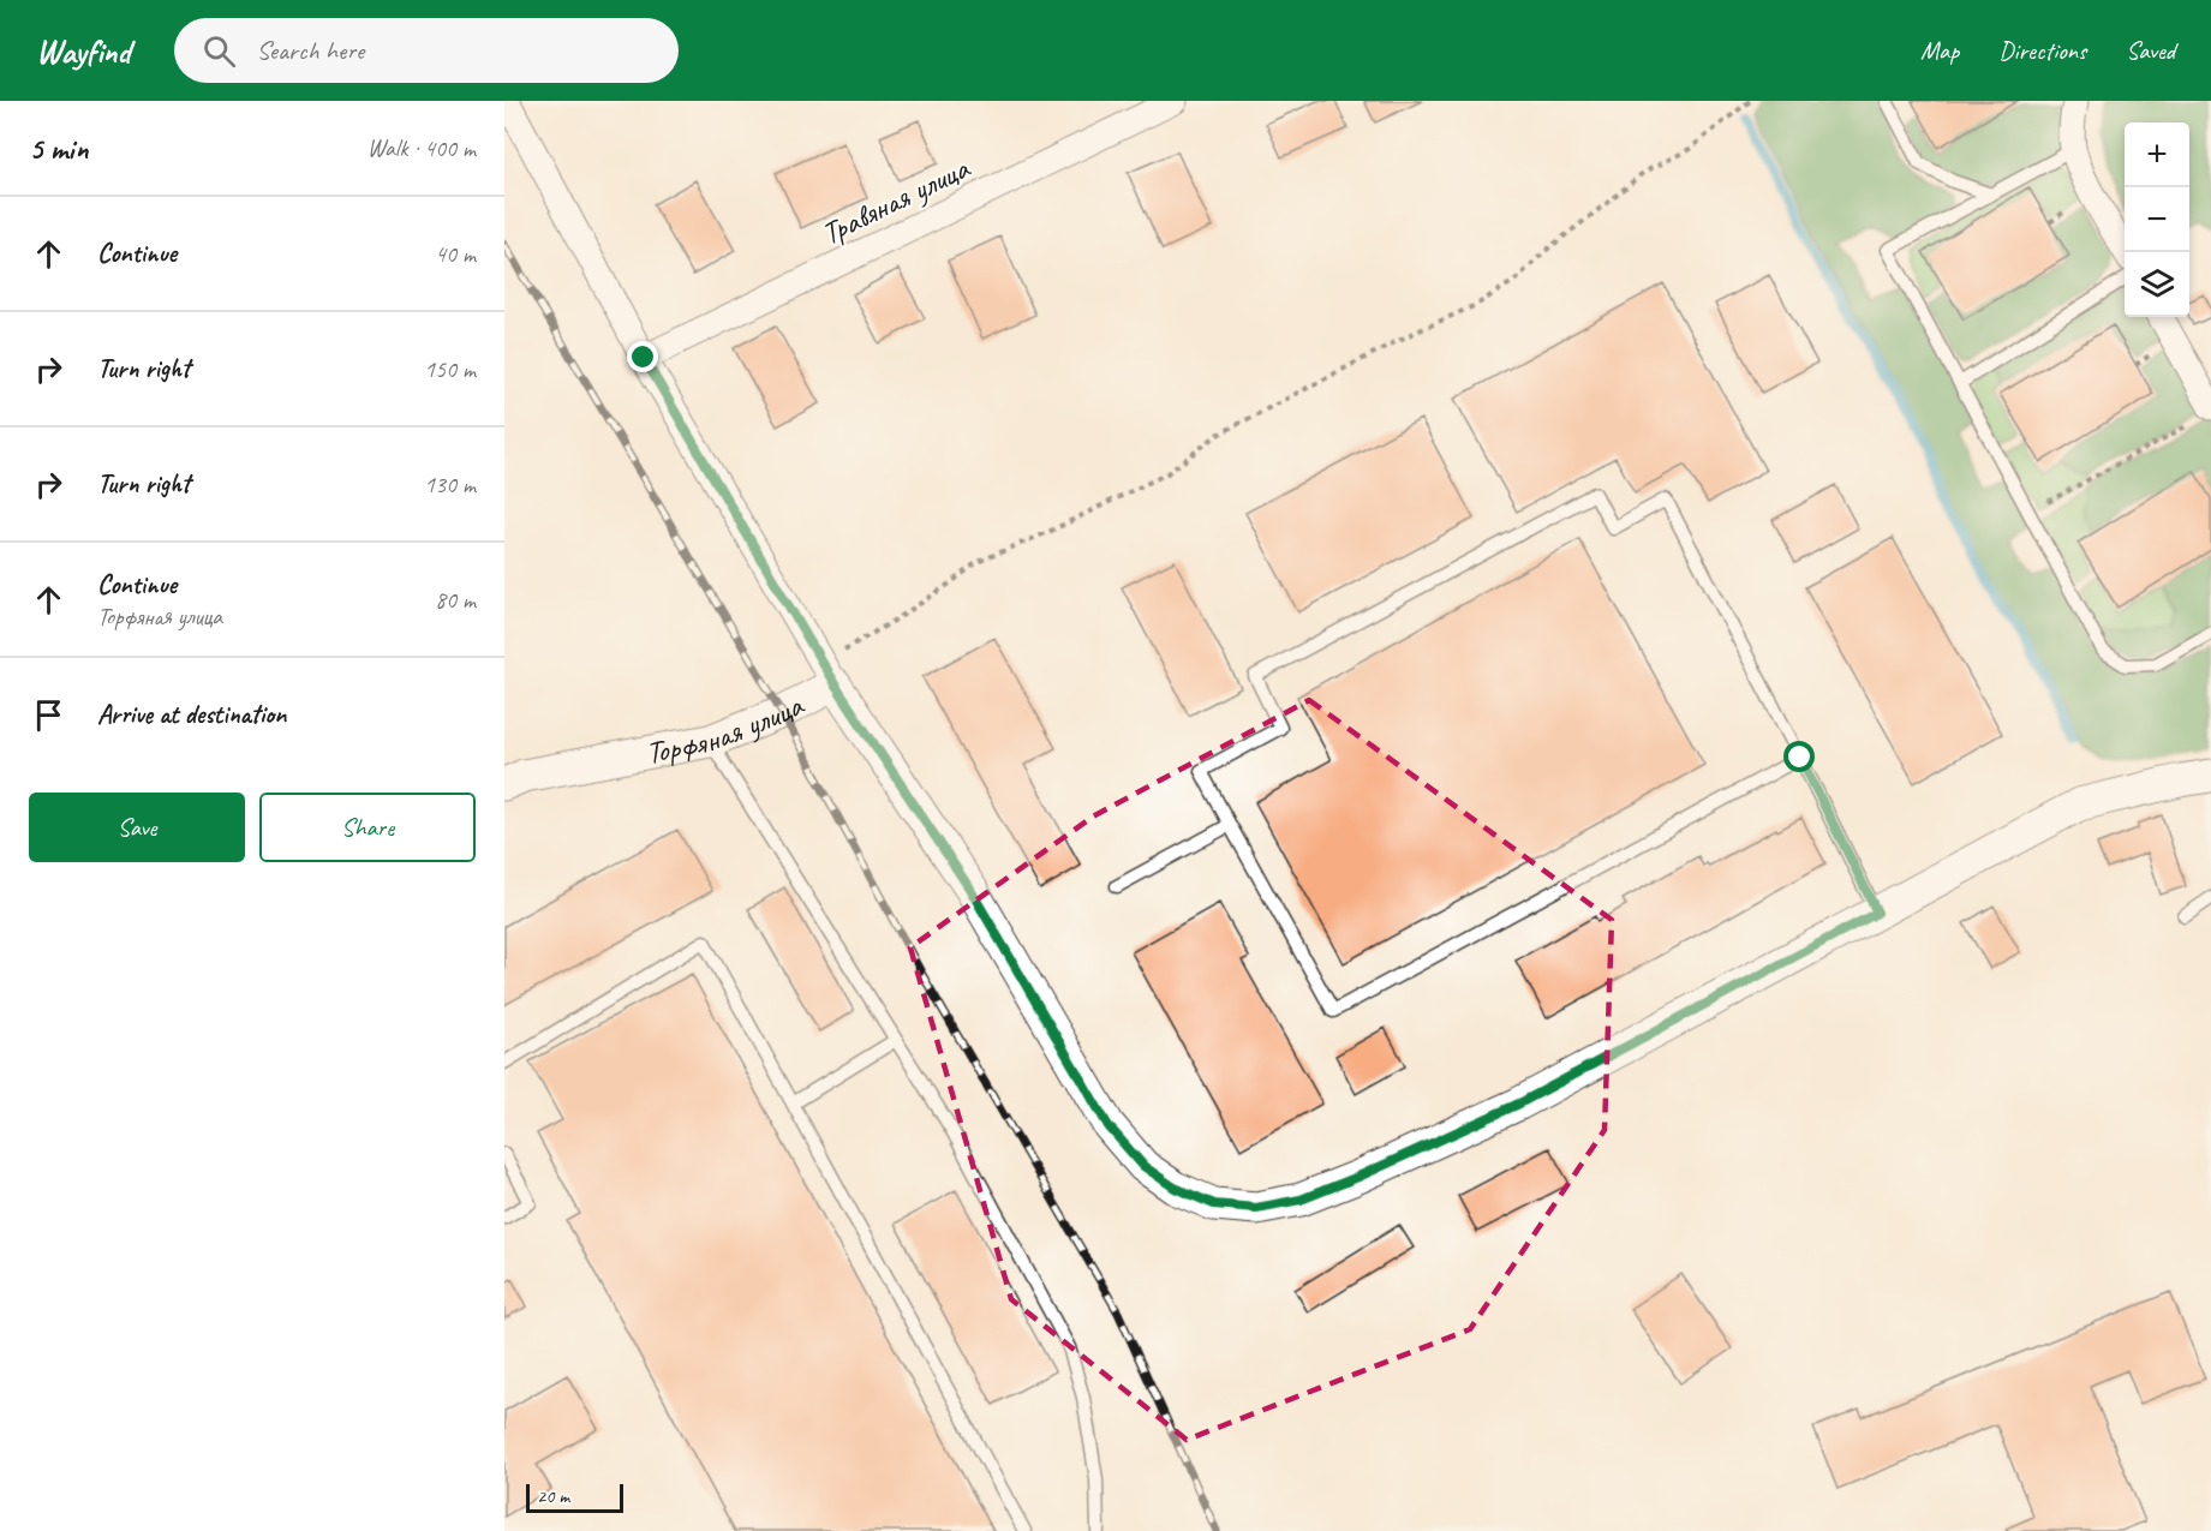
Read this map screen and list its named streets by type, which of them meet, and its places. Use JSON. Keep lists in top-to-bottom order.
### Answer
{
  "streets": {
    "street": ["Травяная улица", "Торфяная улица"]
  },
  "crossings": [
    ["Травяная улица", "Торфяная улица"]
  ],
  "scale_bar": "20 m",
  "page": {
    "header": "Wayfind",
    "search": "Search here",
    "nav": ["Map", "Directions", "Saved"],
    "heading": ["5 min", "Walk · 400 m"],
    "map_buttons": ["+", "−"],
    "list": [
      ["Continue", "40 m"],
      ["Turn right", "150 m"],
      ["Turn right", "130 m"],
      ["Continue", "Торфяная улица", "80 m"],
      "Arrive at destination"
    ],
    "buttons": ["Save", "Share"],
    "scale": "20 m"
  }
}
